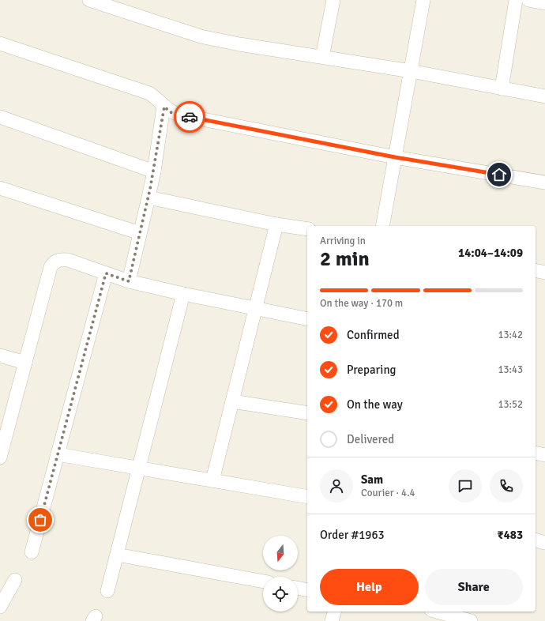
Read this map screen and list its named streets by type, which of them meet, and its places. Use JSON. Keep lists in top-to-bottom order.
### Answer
{
  "north": "bottom",
  "page": {
    "heading": ["2 min", "Arriving in", "14:04–14:09"],
    "panel": [
      "Sam",
      "Courier · 4.4",
      "Order #1963",
      "₹483"
    ],
    "bar": "On the way · 170 m",
    "list": [
      ["Confirmed", "13:42"],
      ["Preparing", "13:43"],
      ["On the way", "13:52"],
      "Delivered"
    ],
    "buttons": ["Help", "Share"]
  }
}
